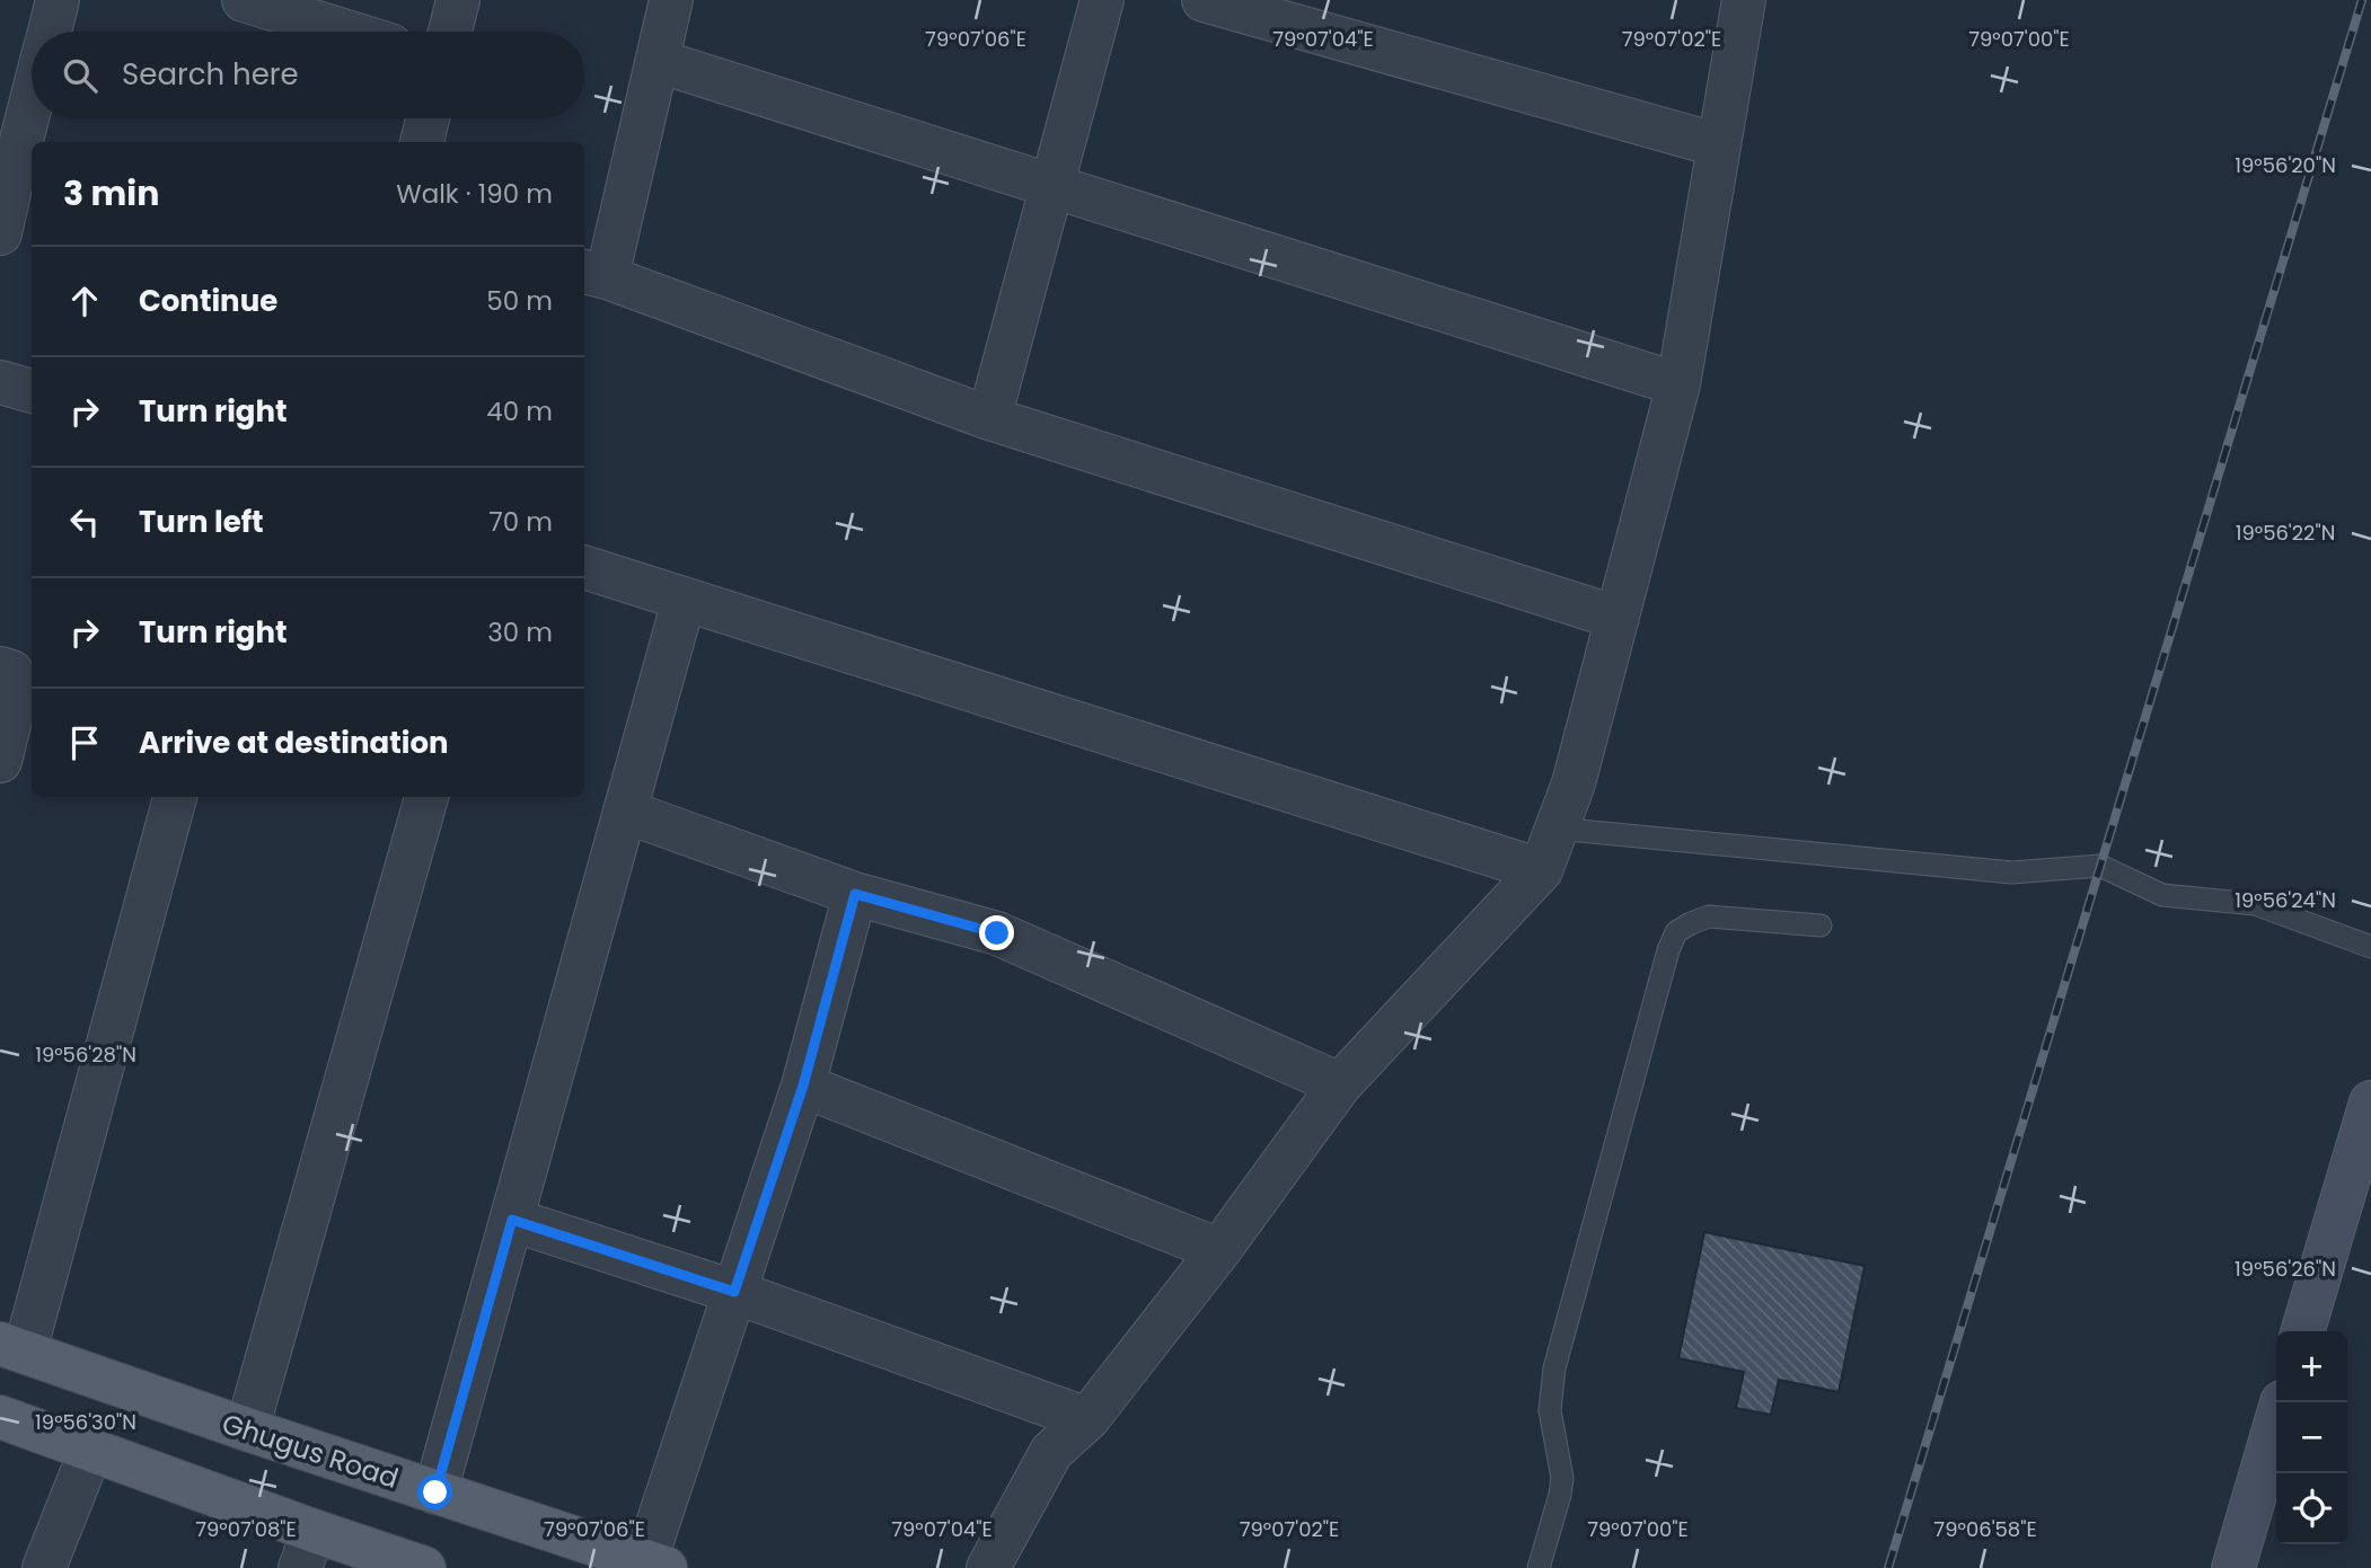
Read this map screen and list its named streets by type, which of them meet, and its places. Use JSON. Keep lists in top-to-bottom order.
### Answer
{
  "streets": {
    "main road": ["Ghugus Road"]
  },
  "page": {
    "search": "Search here",
    "heading": ["3 min", "Walk · 190 m"],
    "list": [
      ["Continue", "50 m"],
      ["Turn right", "40 m"],
      ["Turn left", "70 m"],
      ["Turn right", "30 m"],
      "Arrive at destination"
    ],
    "map_buttons": ["+", "−"]
  },
  "coordinates": [
    "79°07'06\"E",
    "79°07'04\"E",
    "79°07'02\"E",
    "79°07'00\"E",
    "19°56'20\"N",
    "19°56'22\"N",
    "19°56'24\"N",
    "19°56'28\"N",
    "19°56'26\"N",
    "19°56'30\"N",
    "79°07'08\"E",
    "79°06'58\"E"
  ]
}
